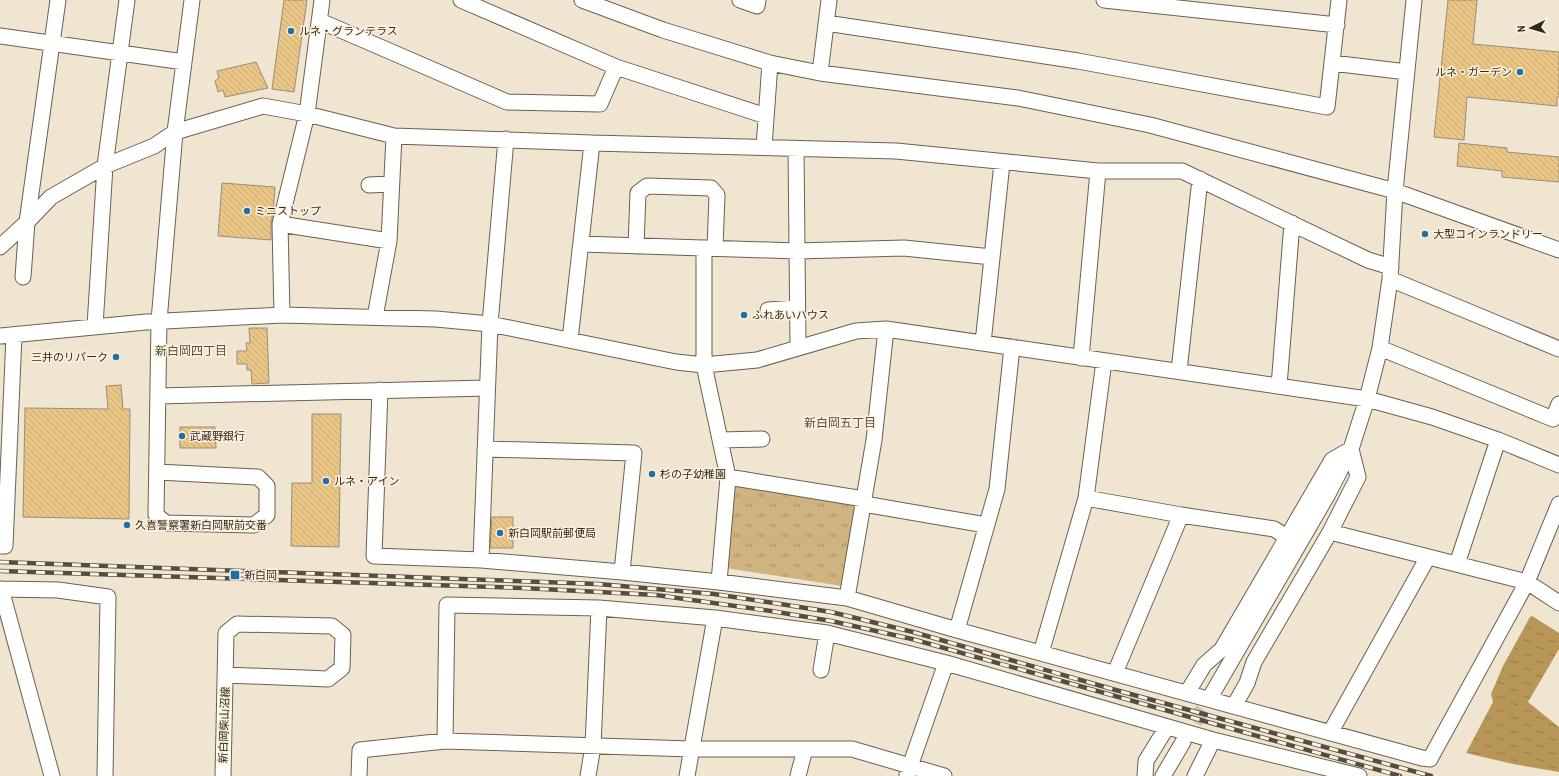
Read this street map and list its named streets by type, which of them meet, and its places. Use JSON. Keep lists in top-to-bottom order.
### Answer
{
  "streets": {
    "street": ["新白岡柴山沼線"]
  },
  "districts": ["新白岡四丁目", "新白岡五丁目"],
  "places": {
    "other": [
      "ルネ・グランテラス",
      "ルネ・ガーデン",
      "ミニストップ",
      "大型コインランドリー",
      "ふれあいハウス",
      "三井のリパーク",
      "武蔵野銀行",
      "杉の子幼稚園",
      "ルネ・アイン",
      "久喜警察署新白岡駅前交番",
      "新白岡駅前郵便局"
    ],
    "transit": ["新白岡"]
  },
  "north": "left"
}
